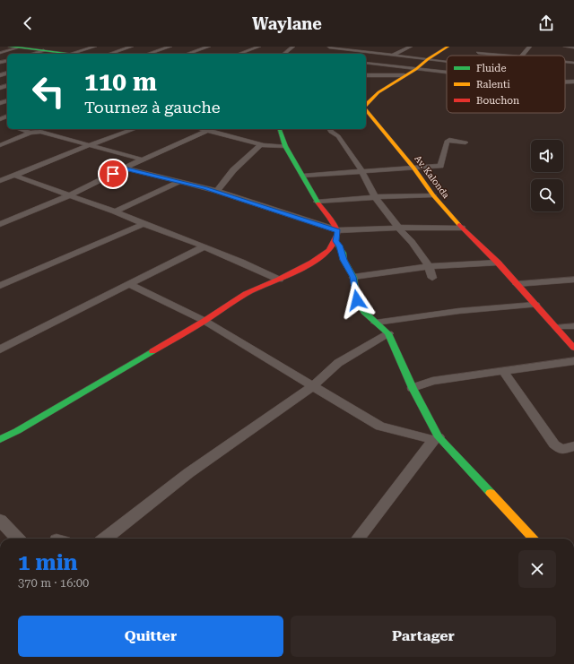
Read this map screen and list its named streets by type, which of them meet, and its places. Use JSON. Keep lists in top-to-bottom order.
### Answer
{
  "streets": {
    "main road": ["Av. Kalonda"]
  },
  "legend": ["Fluide", "Ralenti", "Bouchon"],
  "page": {
    "header": "Waylane",
    "turn": ["110 m", "Tournez à gauche"],
    "heading": ["1 min", "370 m · 16:00"],
    "buttons": ["Quitter", "Partager"]
  }
}
